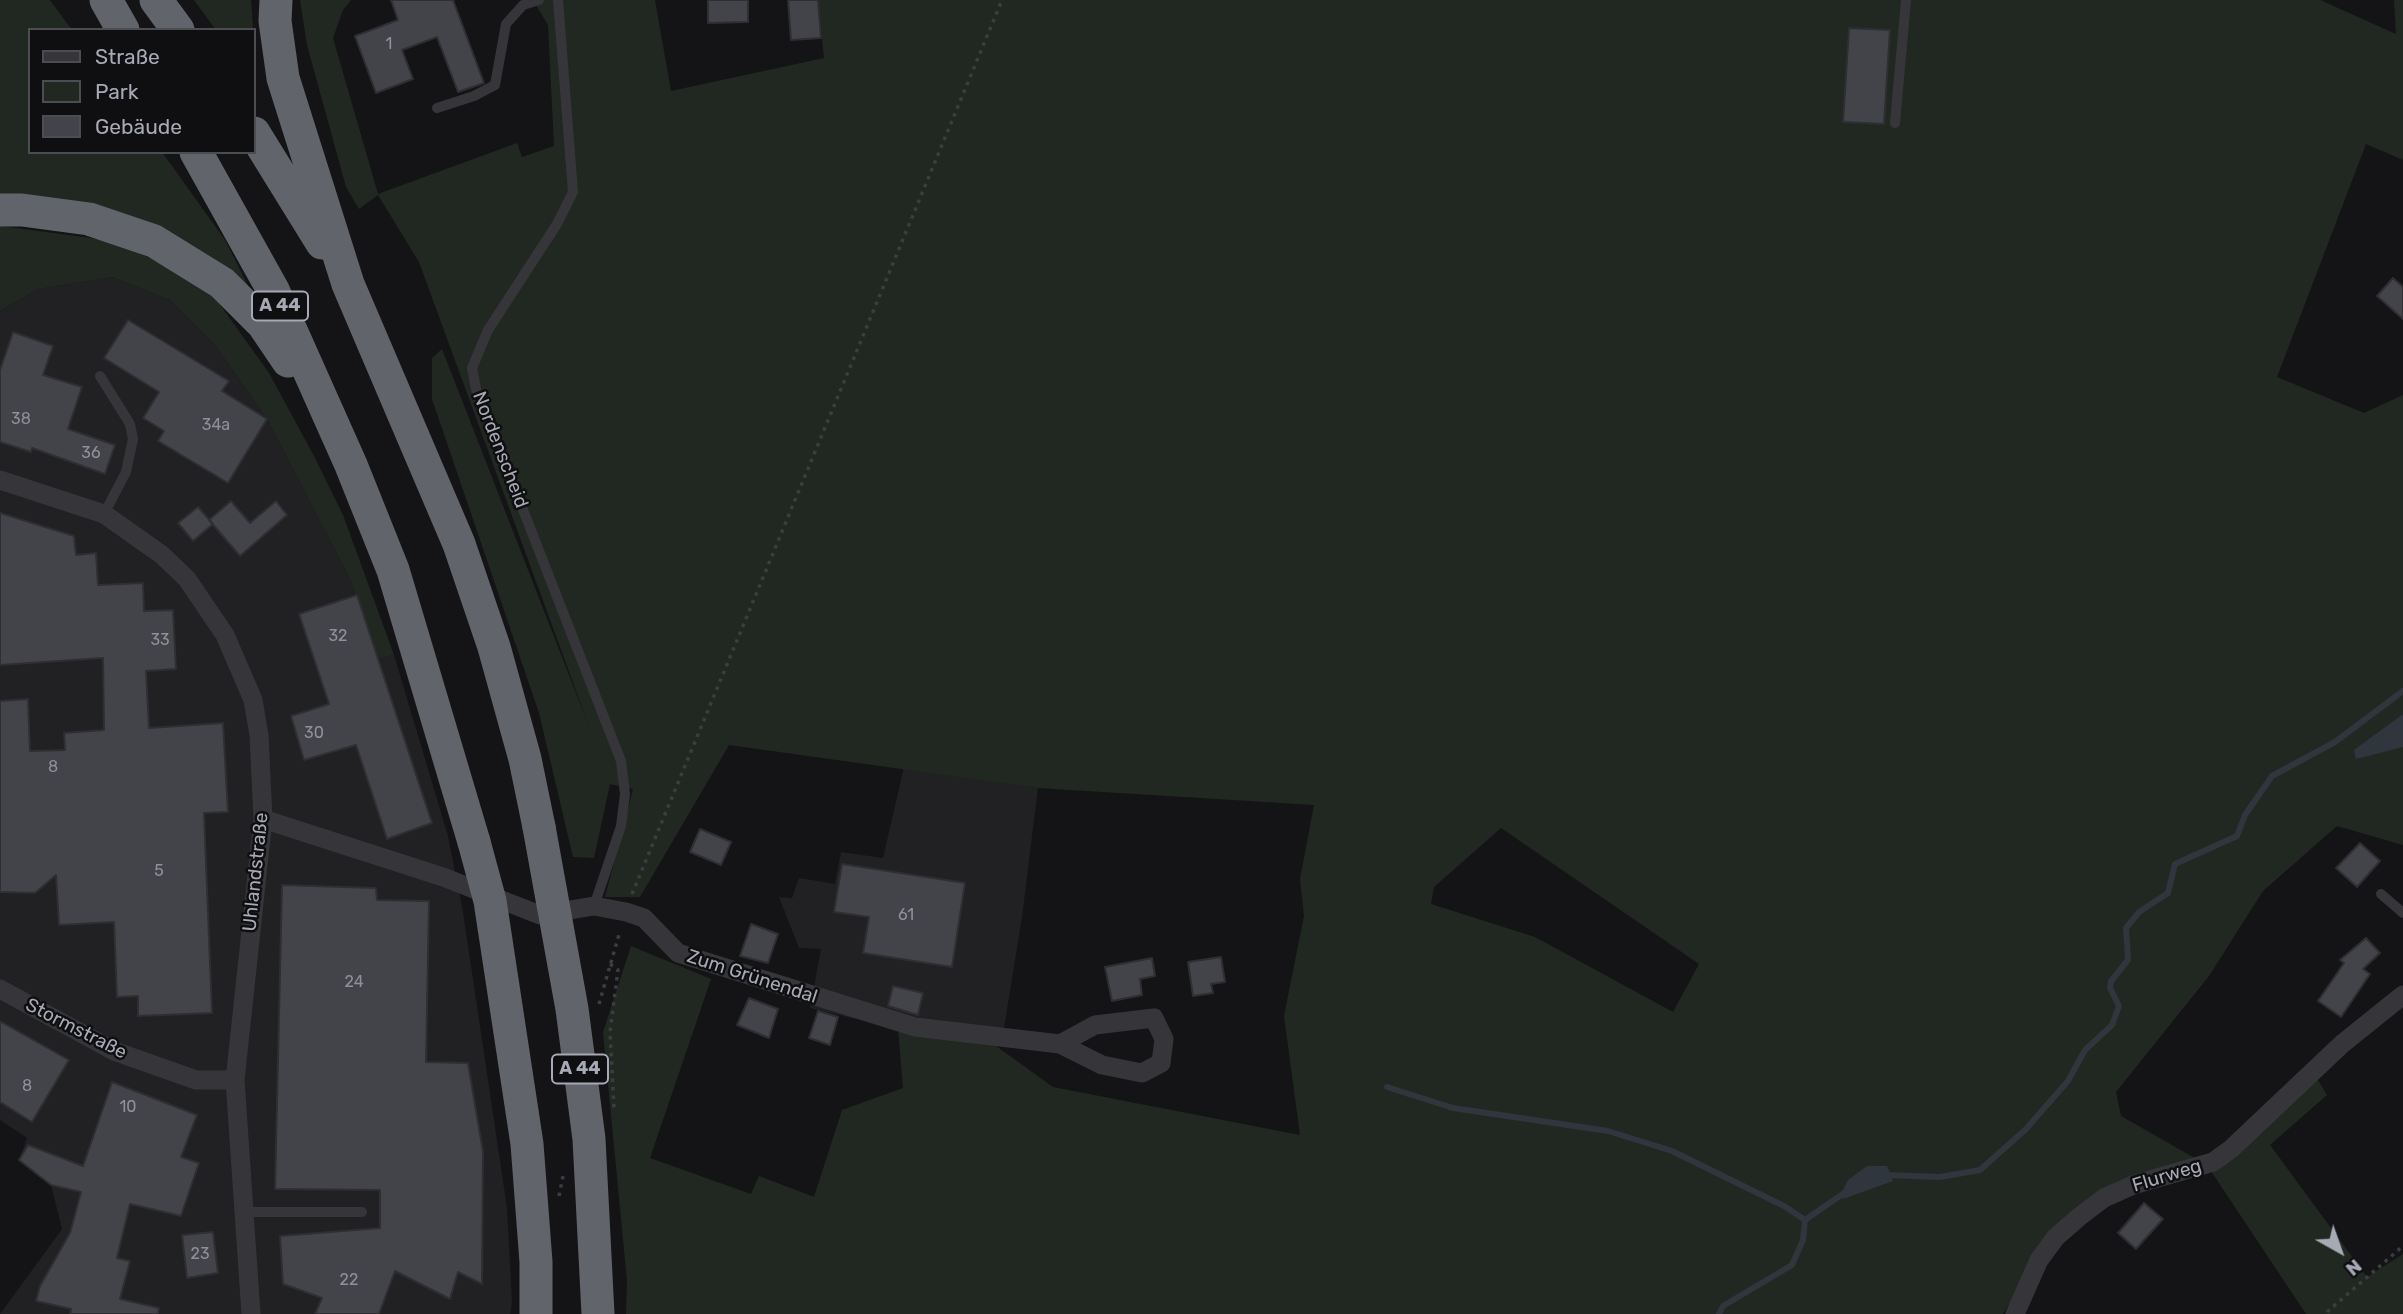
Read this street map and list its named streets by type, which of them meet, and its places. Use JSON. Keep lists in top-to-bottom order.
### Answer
{
  "streets": {
    "highway": ["A 44"],
    "street": [
      "Uhlandstraße",
      "Zum Grünendal",
      "Stormstraße",
      "Flurweg"
    ],
    "lane": ["Nordenscheid"]
  },
  "crossings": [
    ["Nordenscheid", "Zum Grünendal"],
    ["Uhlandstraße", "Zum Grünendal"],
    ["Uhlandstraße", "Stormstraße"]
  ],
  "house_numbers": [
    "1",
    "38",
    "34a",
    "36",
    "32",
    "33",
    "30",
    "8",
    "5",
    "61",
    "24",
    "8",
    "10",
    "23",
    "22"
  ],
  "legend": ["Straße", "Park", "Gebäude"],
  "north": "bottom right"
}
